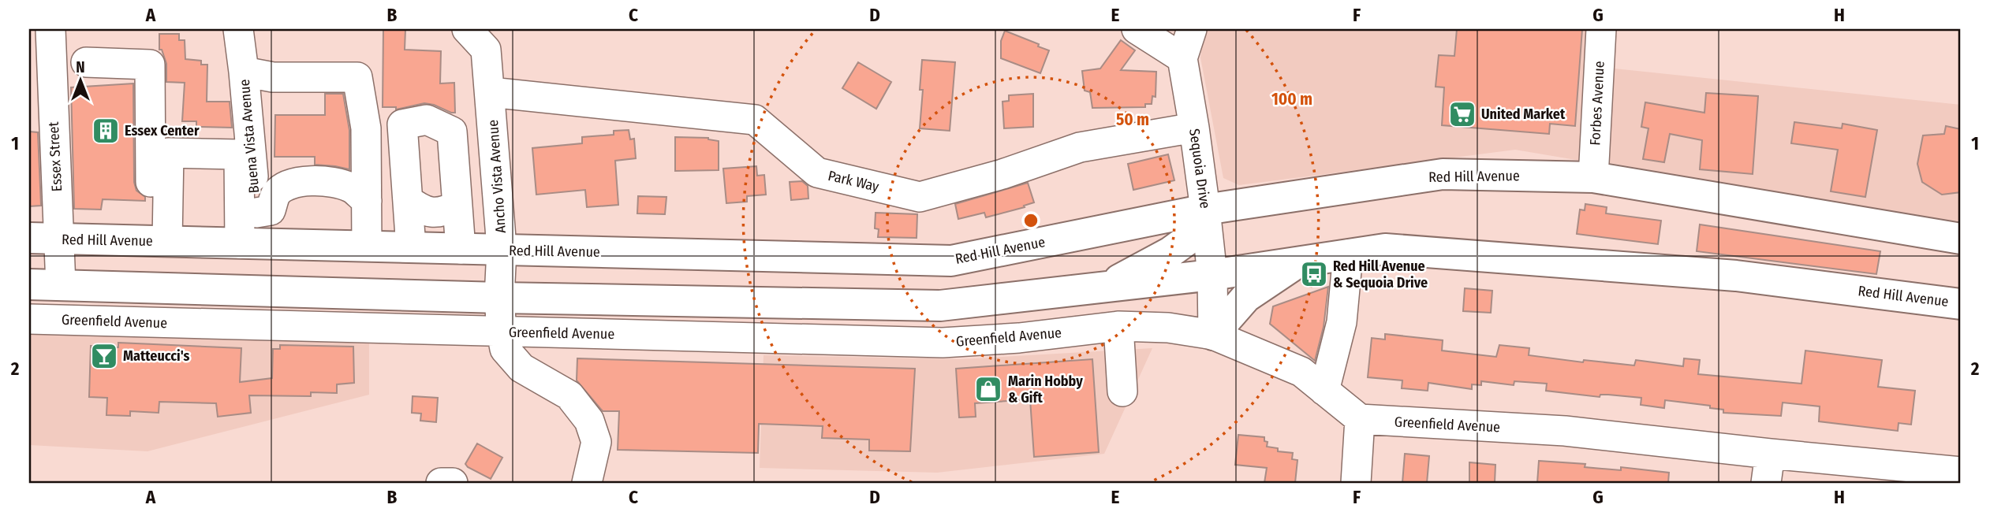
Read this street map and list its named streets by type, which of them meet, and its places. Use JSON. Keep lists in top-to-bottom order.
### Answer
{
  "streets": {
    "main road": ["Red Hill Avenue"],
    "street": [
      "Forbes Avenue",
      "Buena Vista Avenue",
      "Essex Street",
      "Sequoia Drive",
      "Ancho Vista Avenue",
      "Park Way",
      "Greenfield Avenue"
    ]
  },
  "crossings": [
    ["Forbes Avenue", "Red Hill Avenue"],
    ["Buena Vista Avenue", "Red Hill Avenue"],
    ["Essex Street", "Red Hill Avenue"],
    ["Sequoia Drive", "Red Hill Avenue"],
    ["Sequoia Drive", "Park Way"],
    ["Sequoia Drive", "Greenfield Avenue"],
    ["Ancho Vista Avenue", "Red Hill Avenue"],
    ["Ancho Vista Avenue", "Park Way"],
    ["Ancho Vista Avenue", "Greenfield Avenue"]
  ],
  "places": {
    "supermarket": ["United Market"],
    "building": ["Essex Center"],
    "bus stop": ["Red Hill Avenue & Sequoia Drive"],
    "bar": ["Matteucci's"],
    "shop": ["Marin Hobby & Gift"]
  },
  "north": "top",
  "grid": {
    "columns": [
      "A",
      "B",
      "C",
      "D",
      "E",
      "F",
      "G",
      "H"
    ],
    "rows": ["1", "2"]
  },
  "rings": ["100 m", "50 m"]
}
